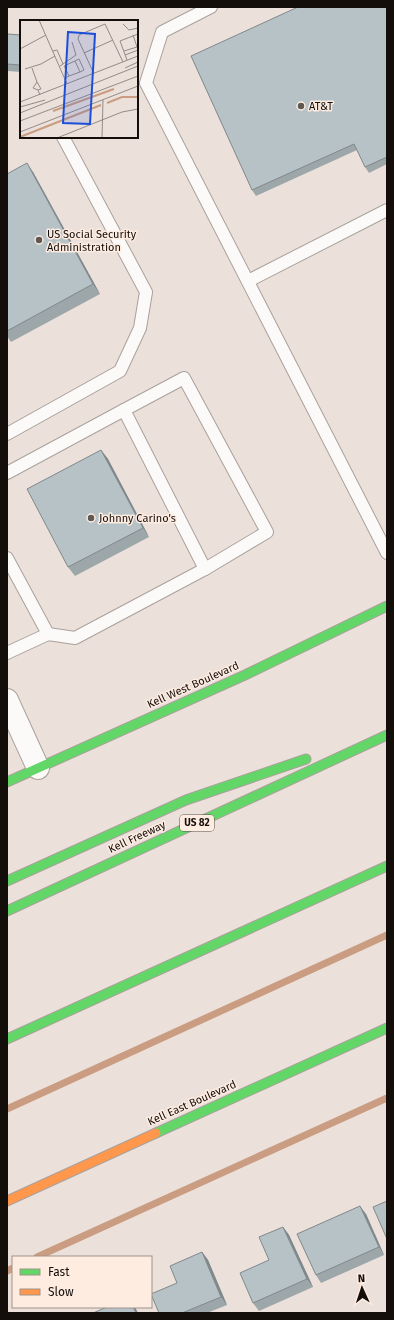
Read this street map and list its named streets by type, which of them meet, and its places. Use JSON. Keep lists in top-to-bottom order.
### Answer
{
  "streets": {
    "main road": [
      "Kell West Boulevard",
      "US 82",
      "Kell Freeway",
      "Kell East Boulevard"
    ]
  },
  "places": ["AT&T", "US Social Security Administration", "Johnny Carino's"],
  "legend": ["Fast", "Slow"],
  "north": "top"
}
